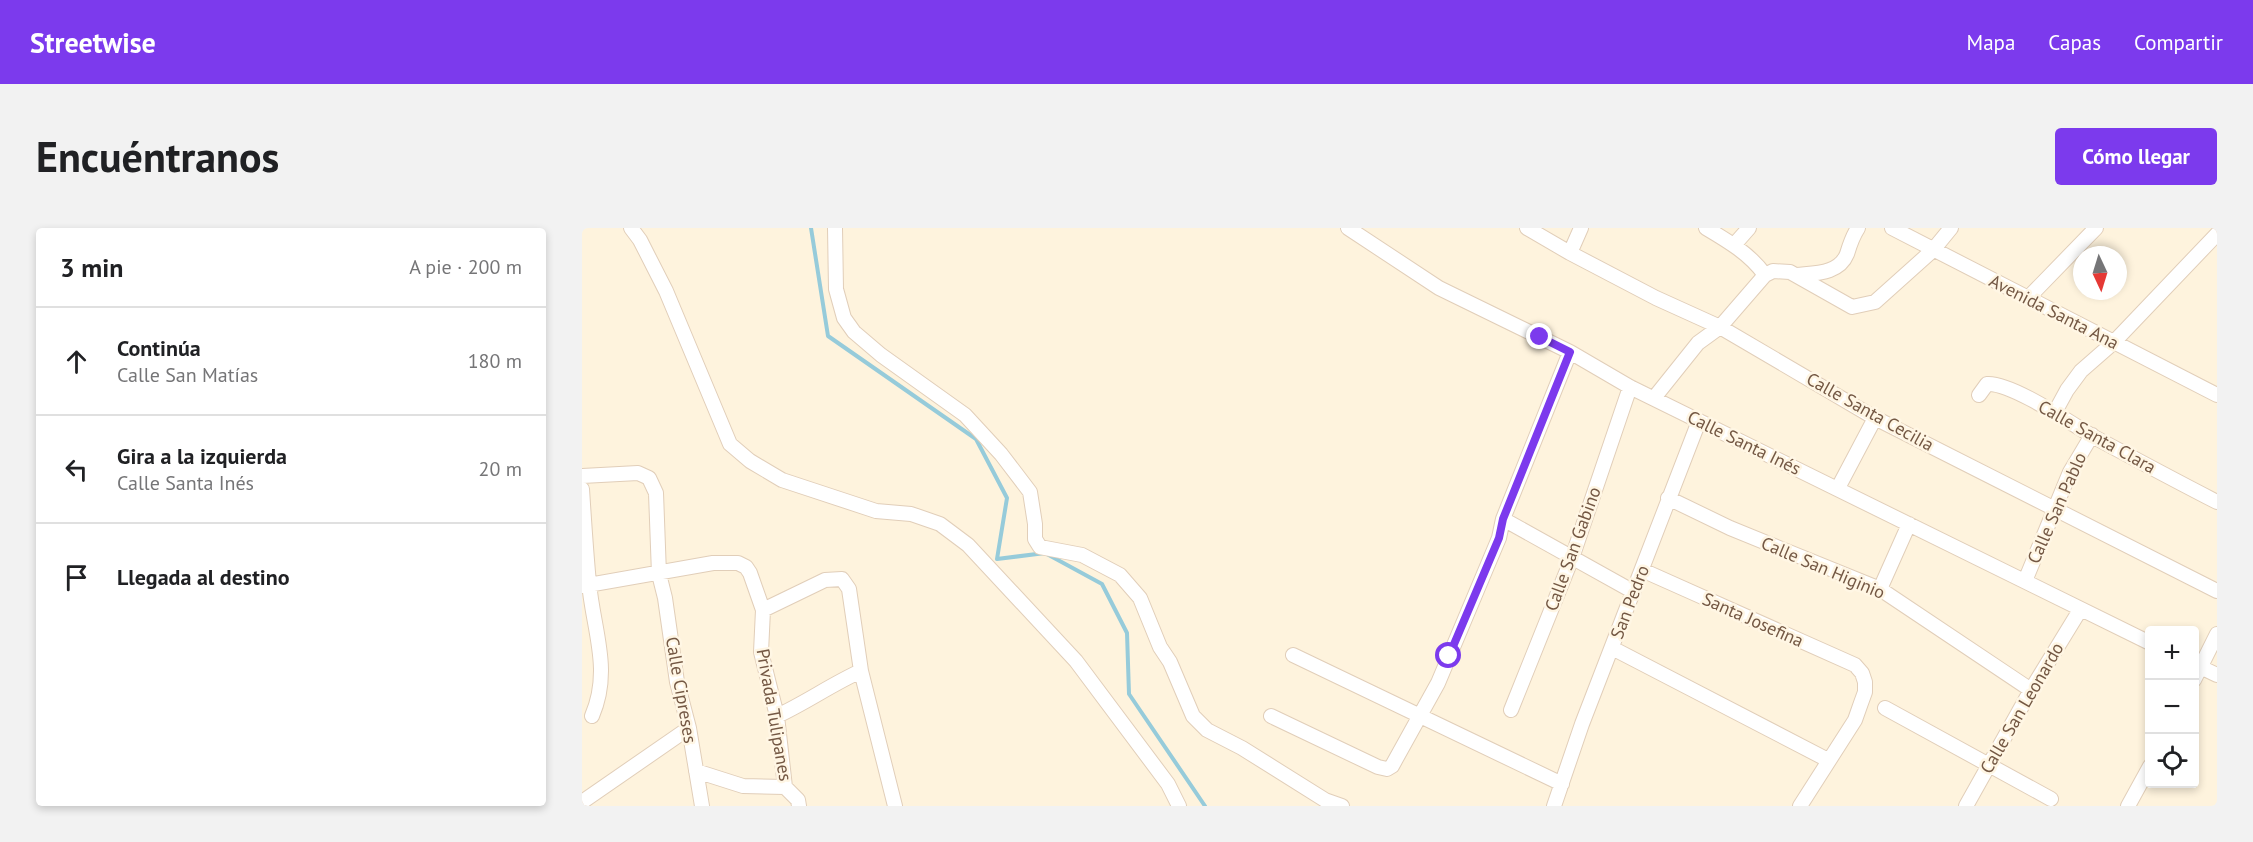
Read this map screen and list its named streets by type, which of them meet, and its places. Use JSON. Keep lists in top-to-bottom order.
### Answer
{
  "streets": {
    "street": [
      "Avenida Santa Ana",
      "Calle Santa Cecilia",
      "Calle Santa Clara",
      "Calle Santa Inés",
      "Calle San Pablo",
      "Calle San Gabino",
      "Calle San Higinio",
      "San Pedro",
      "Santa Josefina",
      "Calle Cipreses",
      "Calle San Leonardo",
      "Privada Tulipanes"
    ]
  },
  "crossings": [
    ["Calle Santa Cecilia", "Calle San Pablo"],
    ["Calle Santa Clara", "Calle San Pablo"],
    ["Calle Santa Inés", "Calle San Pablo"],
    ["Calle Santa Inés", "Calle San Gabino"],
    ["Calle Santa Inés", "San Pedro"],
    ["Calle Santa Inés", "Calle San Leonardo"],
    ["Calle San Higinio", "San Pedro"],
    ["Calle San Higinio", "Calle San Leonardo"],
    ["San Pedro", "Santa Josefina"],
    ["Calle Cipreses", "Privada Tulipanes"]
  ],
  "north": "bottom",
  "page": {
    "header": "Streetwise",
    "nav": ["Mapa", "Capas", "Compartir"],
    "buttons": "Cómo llegar",
    "title": "Encuéntranos",
    "heading": ["3 min", "A pie · 200 m"],
    "list": [
      ["Continúa", "Calle San Matías", "180 m"],
      ["Gira a la izquierda", "Calle Santa Inés", "20 m"],
      "Llegada al destino"
    ],
    "map_buttons": ["+", "−"]
  }
}
